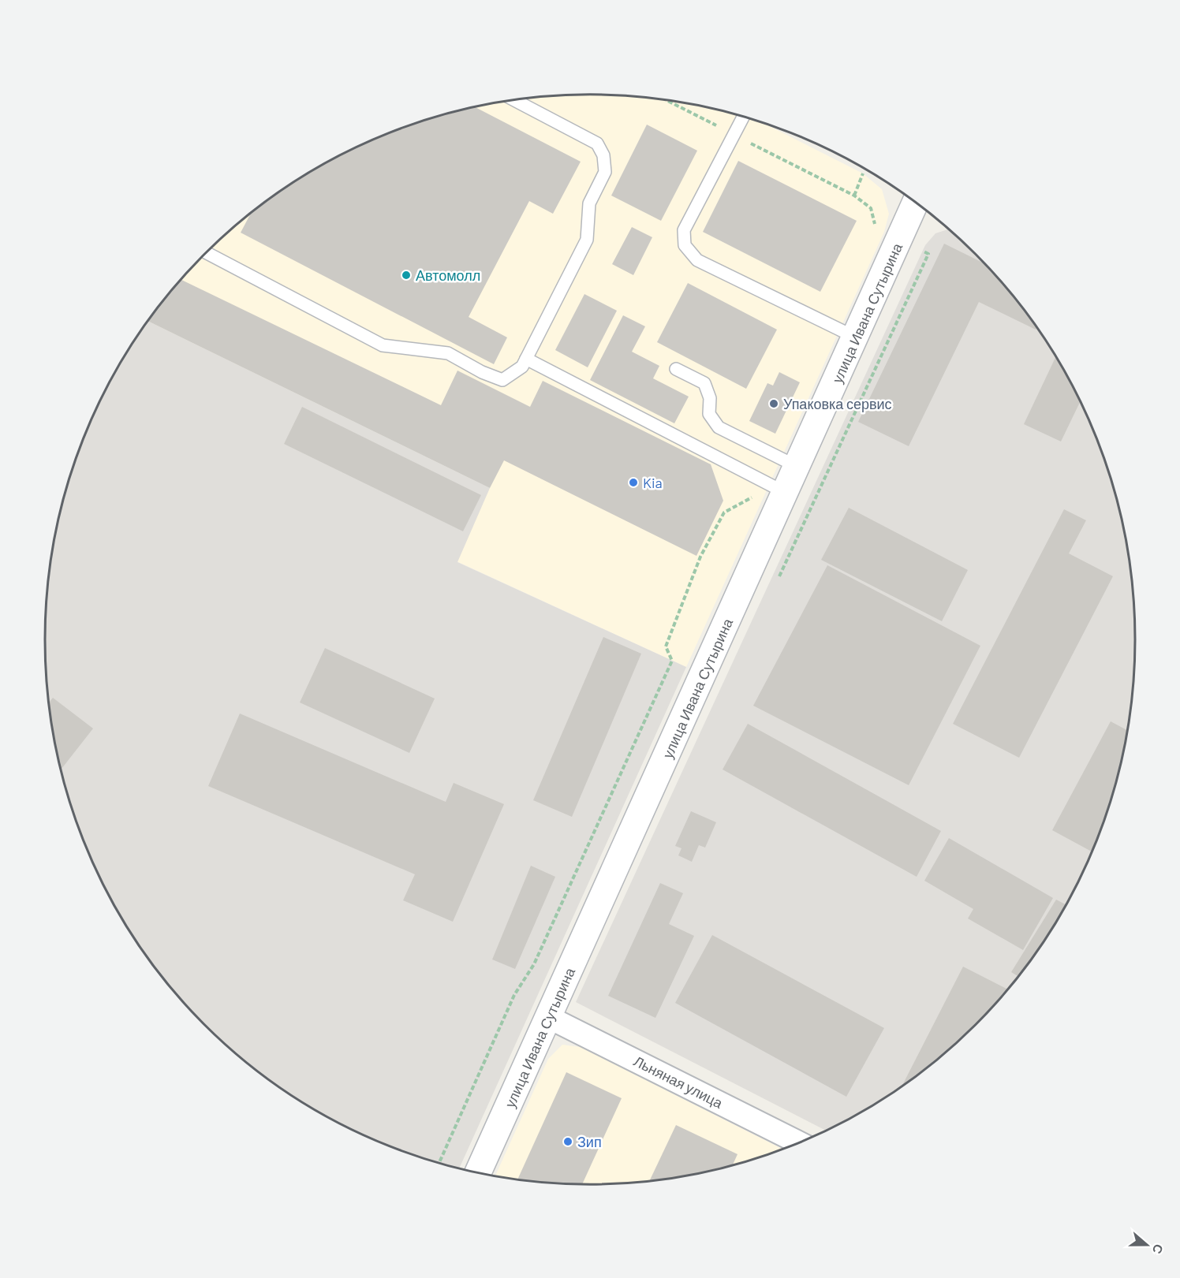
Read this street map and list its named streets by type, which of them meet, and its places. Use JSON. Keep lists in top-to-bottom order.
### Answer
{
  "streets": {
    "street": ["улица Ивана Сутырина", "Льняная улица"]
  },
  "crossings": [
    ["улица Ивана Сутырина", "Льняная улица"]
  ],
  "places": [
    "Автомолл",
    "Упаковка сервис",
    "Kia",
    "Зип"
  ],
  "north": "right"
}
